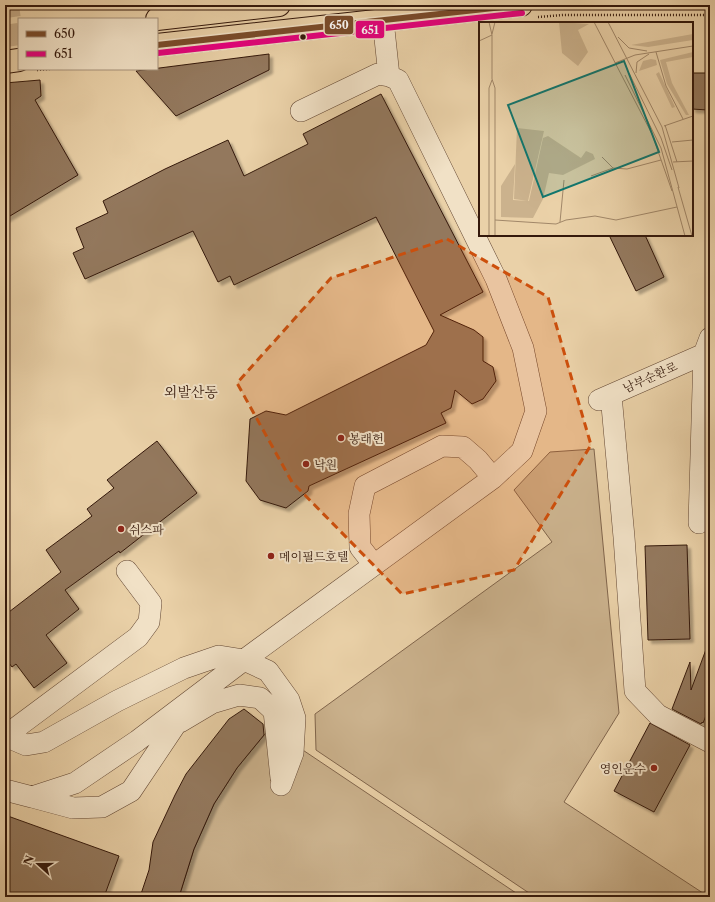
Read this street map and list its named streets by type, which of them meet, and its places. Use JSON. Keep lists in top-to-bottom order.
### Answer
{
  "streets": {
    "street": ["남부순환로"]
  },
  "districts": ["외발산동"],
  "places": [
    "봉래헌",
    "낙원",
    "쉬스파",
    "메이필드호텔",
    "영인운수"
  ],
  "lines": ["transit line 650", "transit line 651"],
  "legend": ["650", "651"],
  "north": "left"
}
